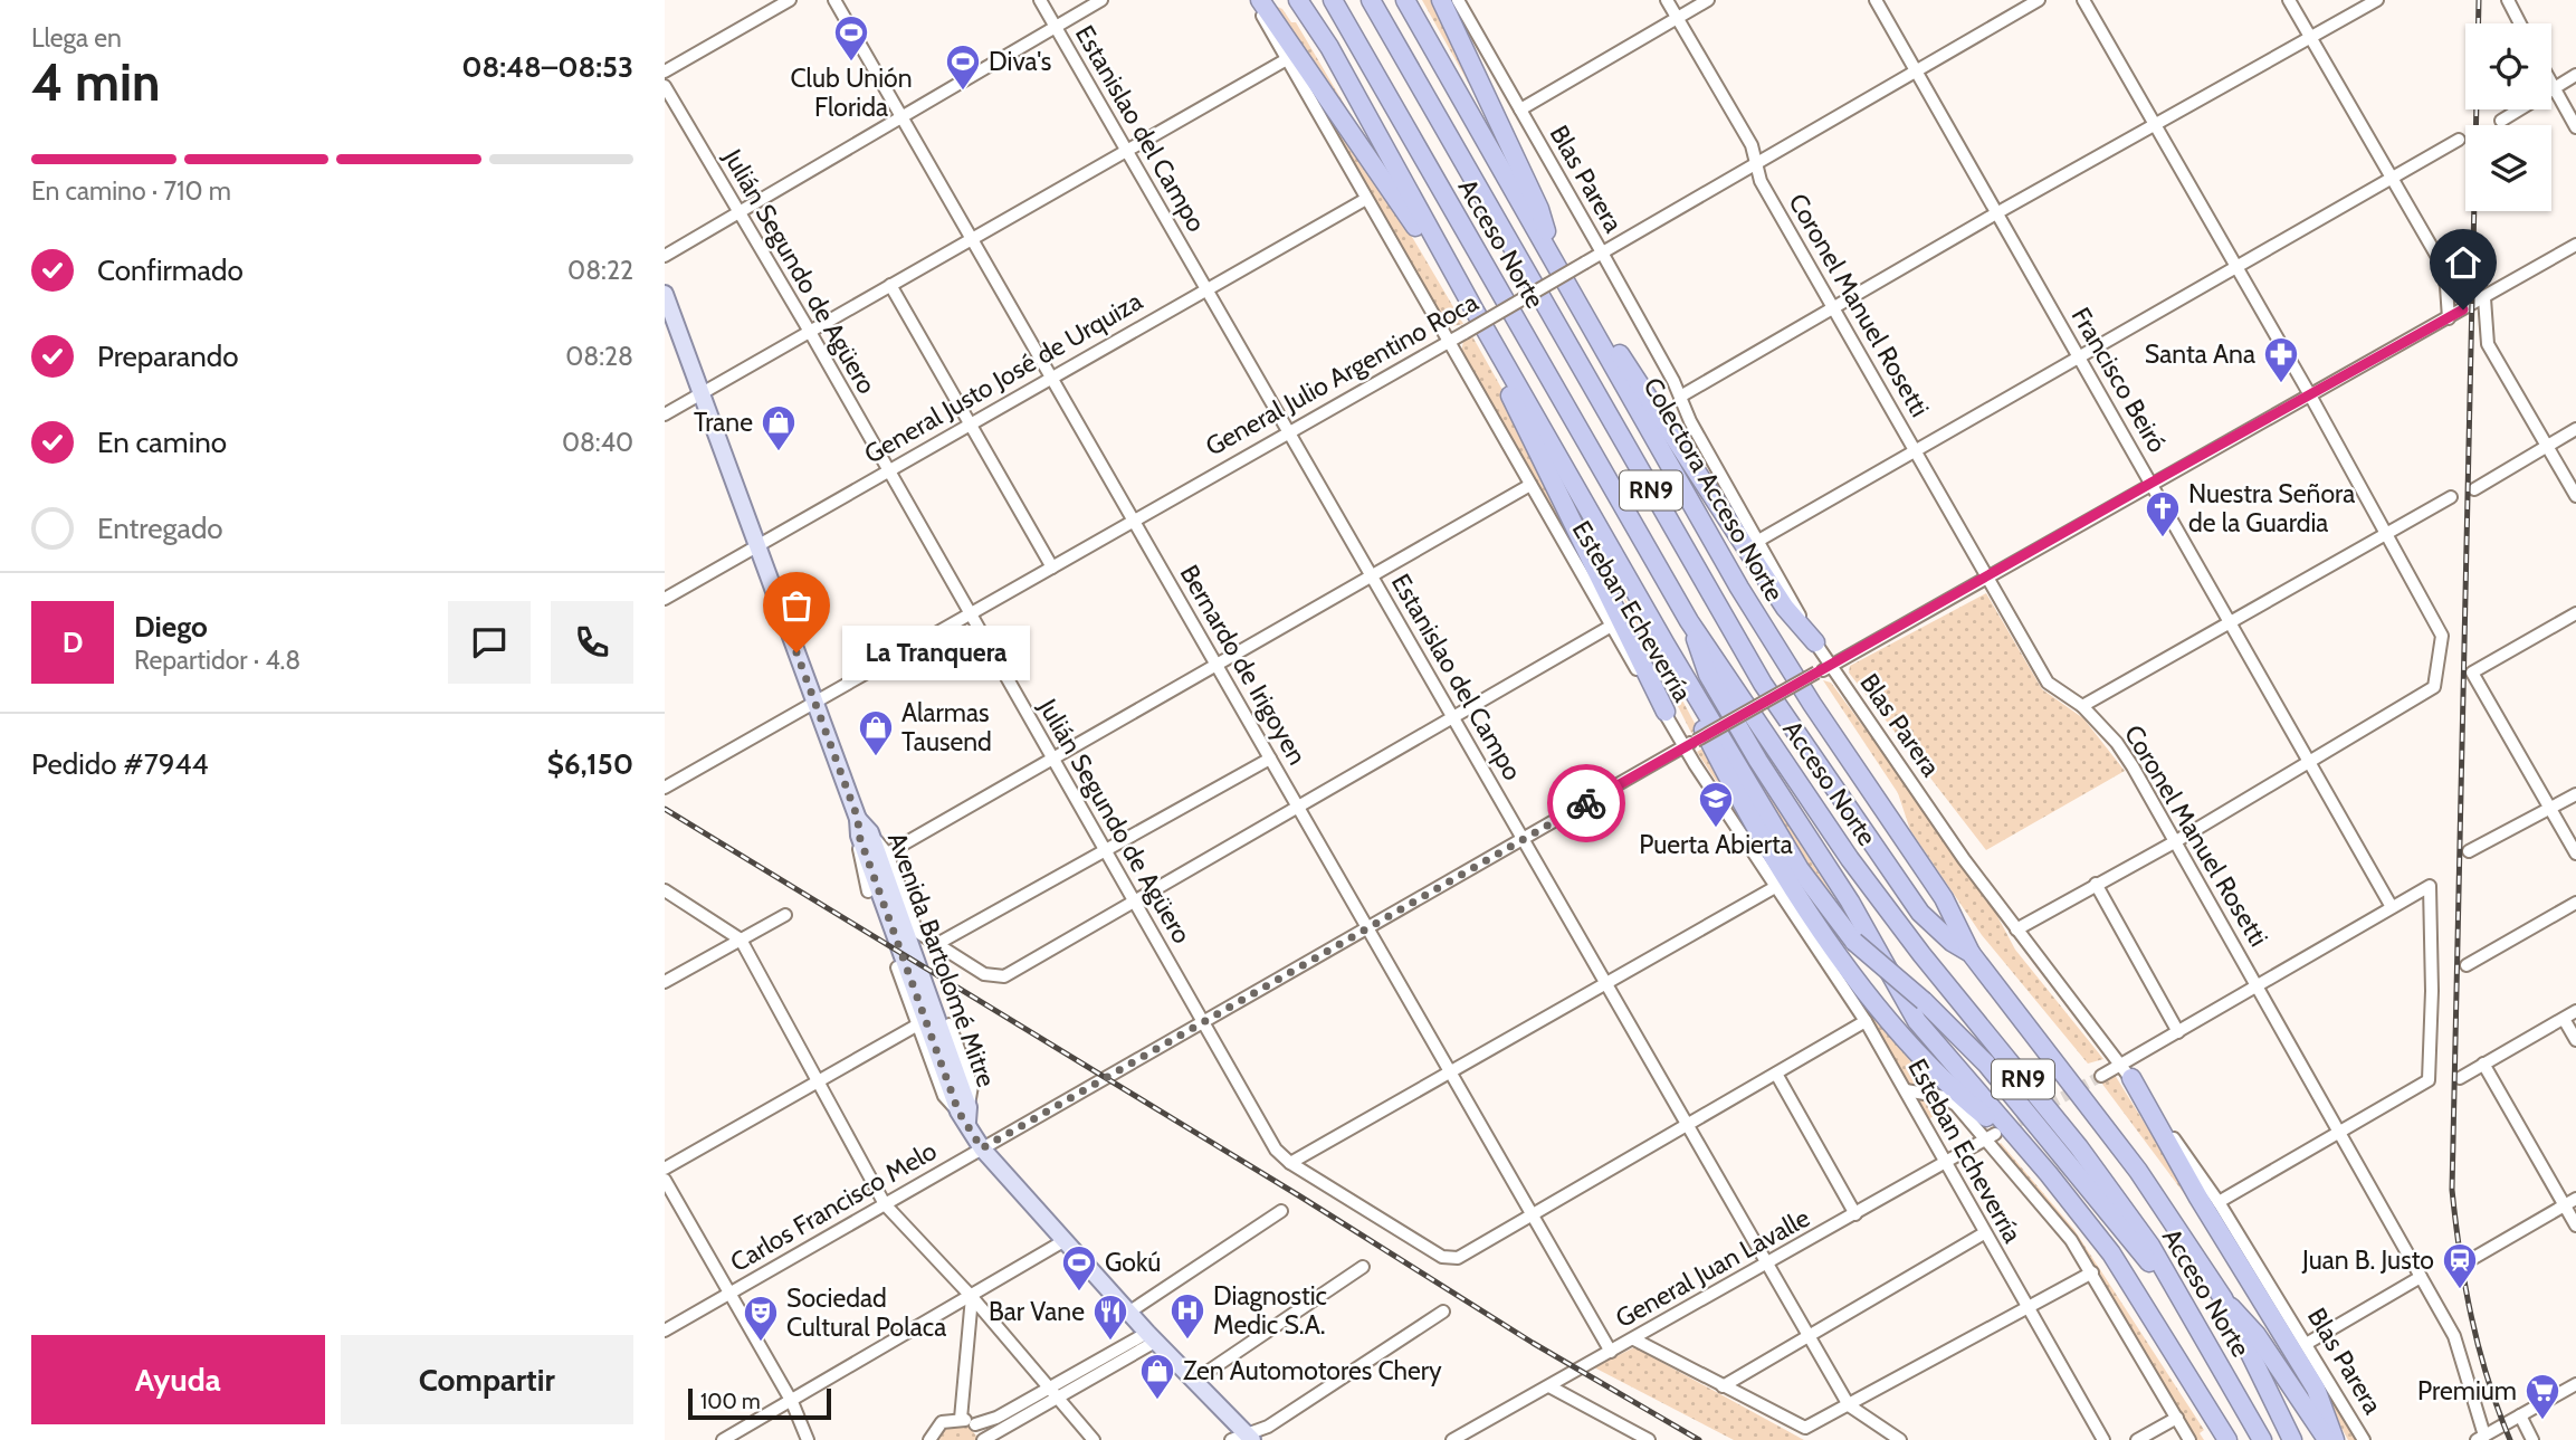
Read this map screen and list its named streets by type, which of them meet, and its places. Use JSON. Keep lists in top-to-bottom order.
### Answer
{
  "streets": {
    "highway": ["Acceso Norte", "Colectora Acceso Norte", "RN9"],
    "main road": ["Avenida Bartolomé Mitre"],
    "street": [
      "Estanislao del Campo",
      "Blas Parera",
      "Julián Segundo de Agüero",
      "Coronel Manuel Rosetti",
      "General Julio Argentino Roca",
      "General Justo José de Urquiza",
      "Francisco Beiró",
      "Esteban Echeverría",
      "Bernardo de Irigoyen",
      "Carlos Francisco Melo",
      "General Juan Lavalle"
    ]
  },
  "crossings": [
    ["Estanislao del Campo", "General Julio Argentino Roca"],
    ["Estanislao del Campo", "General Justo José de Urquiza"],
    ["Estanislao del Campo", "Carlos Francisco Melo"],
    ["Estanislao del Campo", "General Juan Lavalle"],
    ["Blas Parera", "General Julio Argentino Roca"],
    ["Blas Parera", "Carlos Francisco Melo"],
    ["Acceso Norte", "Colectora Acceso Norte"],
    ["Julián Segundo de Agüero", "General Julio Argentino Roca"],
    ["Julián Segundo de Agüero", "General Justo José de Urquiza"],
    ["Julián Segundo de Agüero", "Bernardo de Irigoyen"],
    ["Julián Segundo de Agüero", "Carlos Francisco Melo"],
    ["Coronel Manuel Rosetti", "General Julio Argentino Roca"],
    ["Coronel Manuel Rosetti", "Carlos Francisco Melo"],
    ["General Julio Argentino Roca", "Francisco Beiró"],
    ["General Julio Argentino Roca", "Esteban Echeverría"],
    ["General Julio Argentino Roca", "Bernardo de Irigoyen"],
    ["General Julio Argentino Roca", "Avenida Bartolomé Mitre"],
    ["General Justo José de Urquiza", "Esteban Echeverría"],
    ["General Justo José de Urquiza", "Bernardo de Irigoyen"],
    ["General Justo José de Urquiza", "Avenida Bartolomé Mitre"],
    ["Francisco Beiró", "Carlos Francisco Melo"],
    ["Esteban Echeverría", "Carlos Francisco Melo"],
    ["Esteban Echeverría", "General Juan Lavalle"],
    ["Bernardo de Irigoyen", "Carlos Francisco Melo"],
    ["Bernardo de Irigoyen", "General Juan Lavalle"],
    ["Avenida Bartolomé Mitre", "Carlos Francisco Melo"]
  ],
  "places": {
    "sports": ["Club Unión Florida", "Diva's", "Gokú"],
    "pharmacy": ["Santa Ana"],
    "shop": ["Trane", "Alarmas Tausend", "Zen Automotores Chery"],
    "church": ["Nuestra Señora de la Guardia"],
    "other": ["La Tranquera"],
    "school or university": ["Puerta Abierta"],
    "station": ["Juan B. Justo"],
    "hospital": ["Diagnostic Medic S.A."],
    "restaurant": ["Bar Vane"],
    "theatre": ["Sociedad Cultural Polaca"],
    "supermarket": ["Premium"]
  },
  "scale_bar": "100 m",
  "page": {
    "heading": ["4 min", "Llega en", "08:48–08:53"],
    "panel": [
      "Diego",
      "Repartidor · 4.8",
      "Pedido #7944",
      "$6,150"
    ],
    "bar": "En camino · 710 m",
    "list": [
      ["Confirmado", "08:22"],
      ["Preparando", "08:28"],
      ["En camino", "08:40"],
      "Entregado"
    ],
    "round": "D",
    "bubble": "La Tranquera",
    "buttons": ["Ayuda", "Compartir"],
    "scale": "100 m"
  }
}
